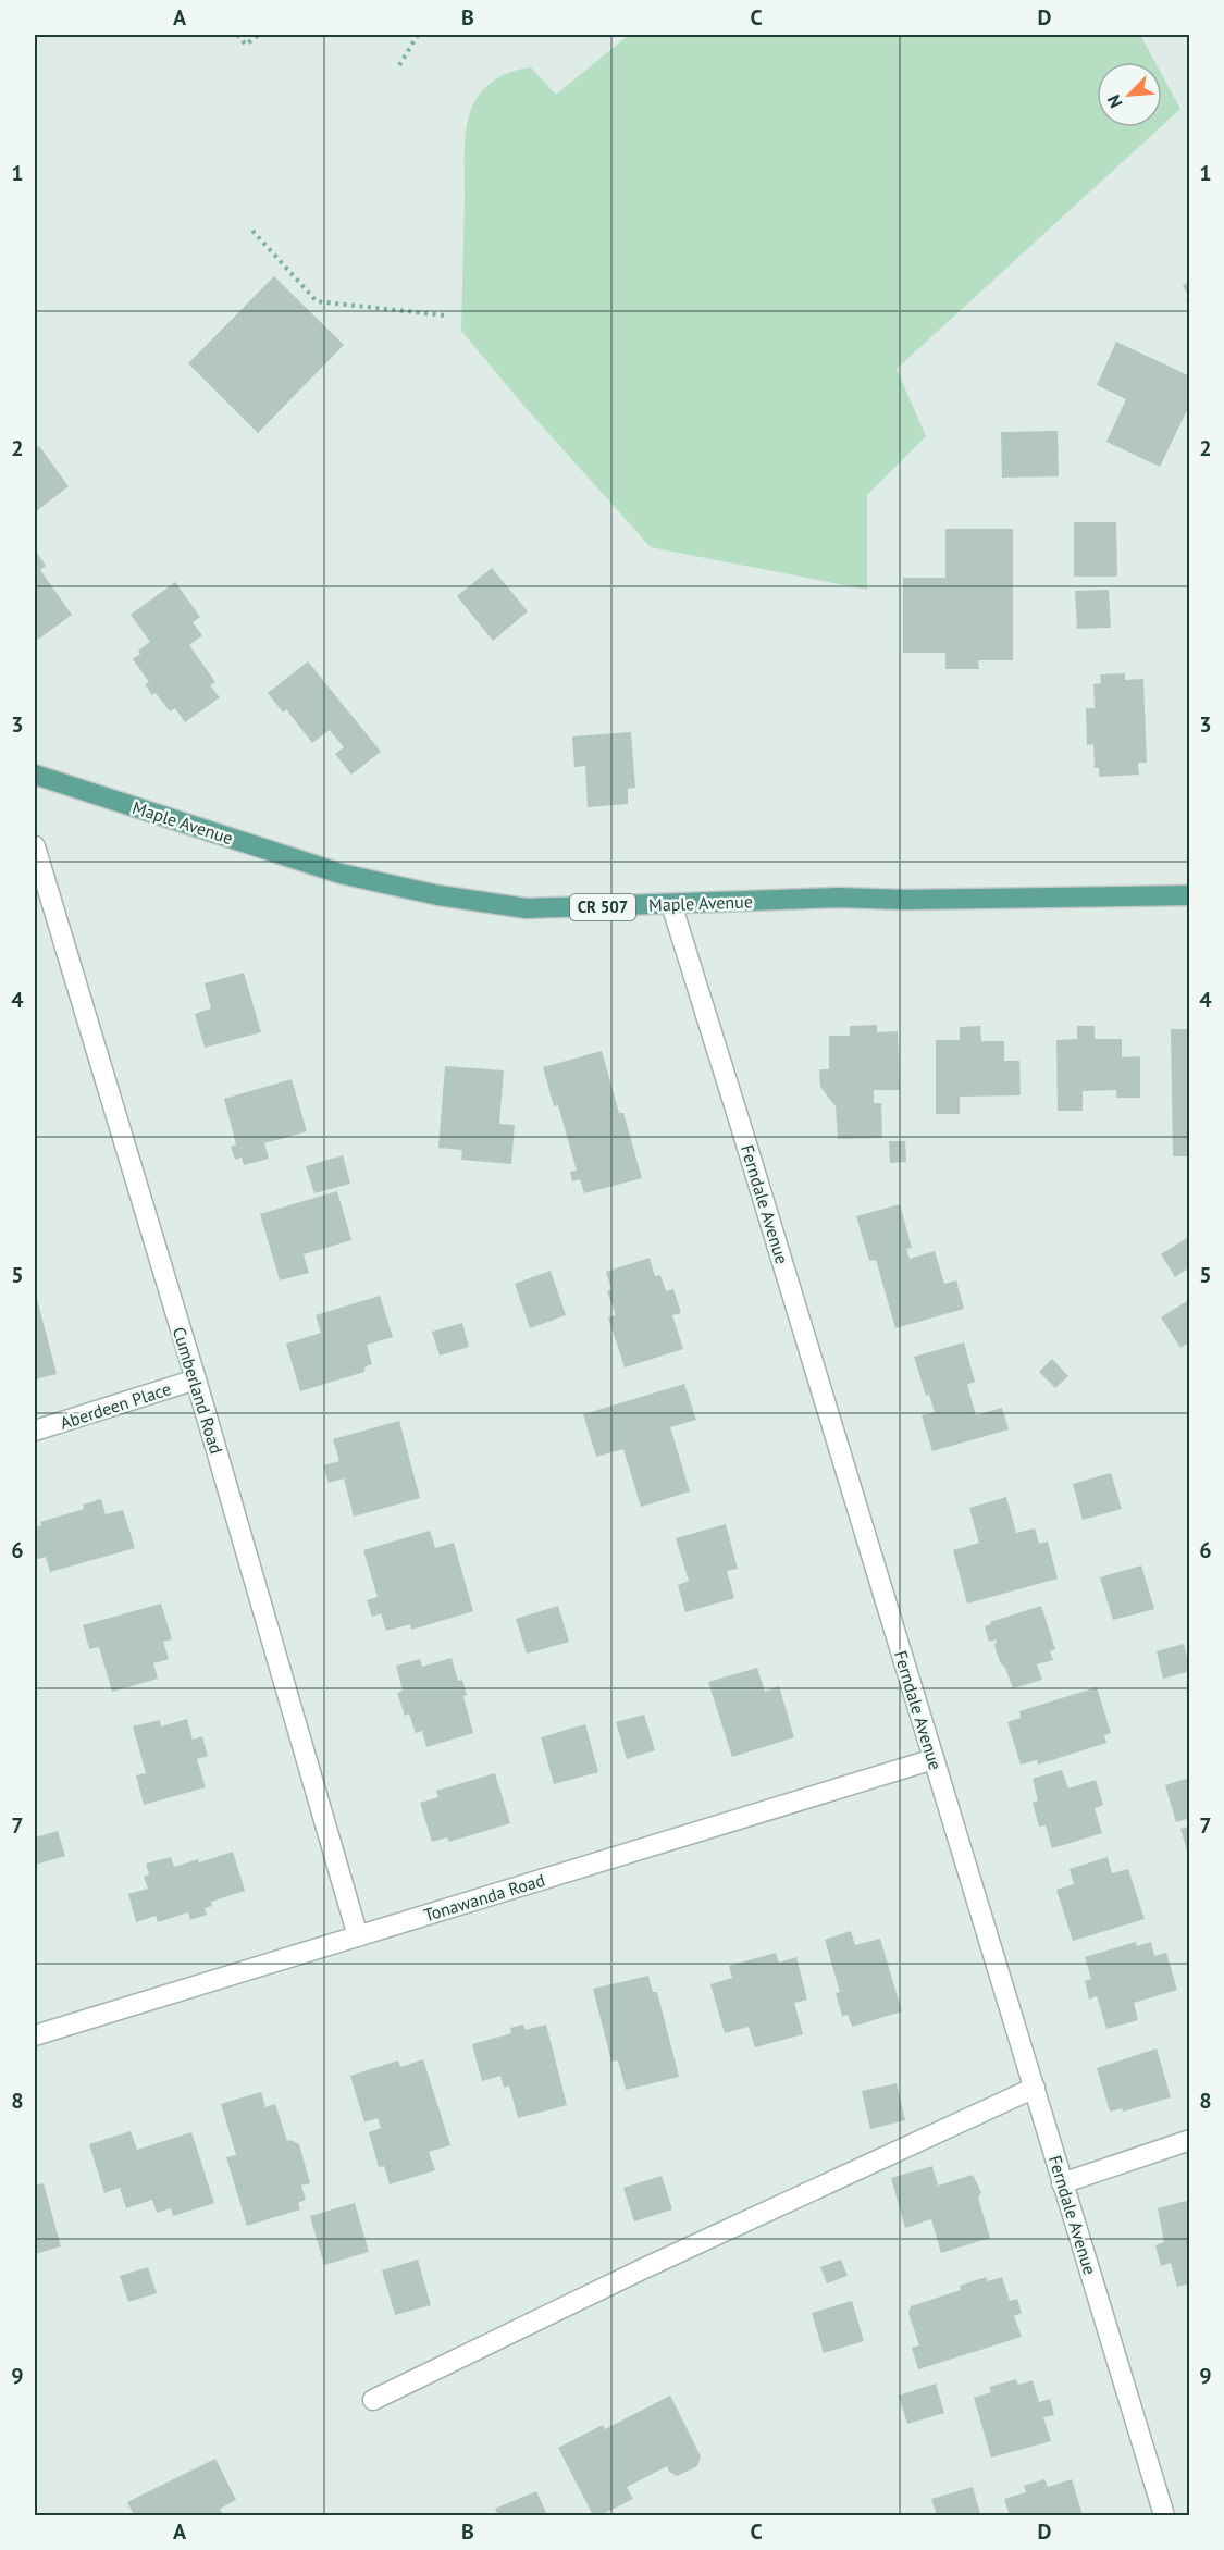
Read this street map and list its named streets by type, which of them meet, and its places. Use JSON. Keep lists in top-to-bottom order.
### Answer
{
  "streets": {
    "main road": ["Maple Avenue", "CR 507"],
    "street": [
      "Ferndale Avenue",
      "Cumberland Road",
      "Aberdeen Place",
      "Tonawanda Road"
    ]
  },
  "crossings": [
    ["Maple Avenue", "Ferndale Avenue"],
    ["Ferndale Avenue", "Tonawanda Road"],
    ["Cumberland Road", "Aberdeen Place"],
    ["Cumberland Road", "Tonawanda Road"]
  ],
  "north": "bottom left",
  "grid": {
    "columns": [
      "A",
      "B",
      "C",
      "D"
    ],
    "rows": [
      "1",
      "2",
      "3",
      "4",
      "5",
      "6",
      "7",
      "8",
      "9"
    ]
  }
}
